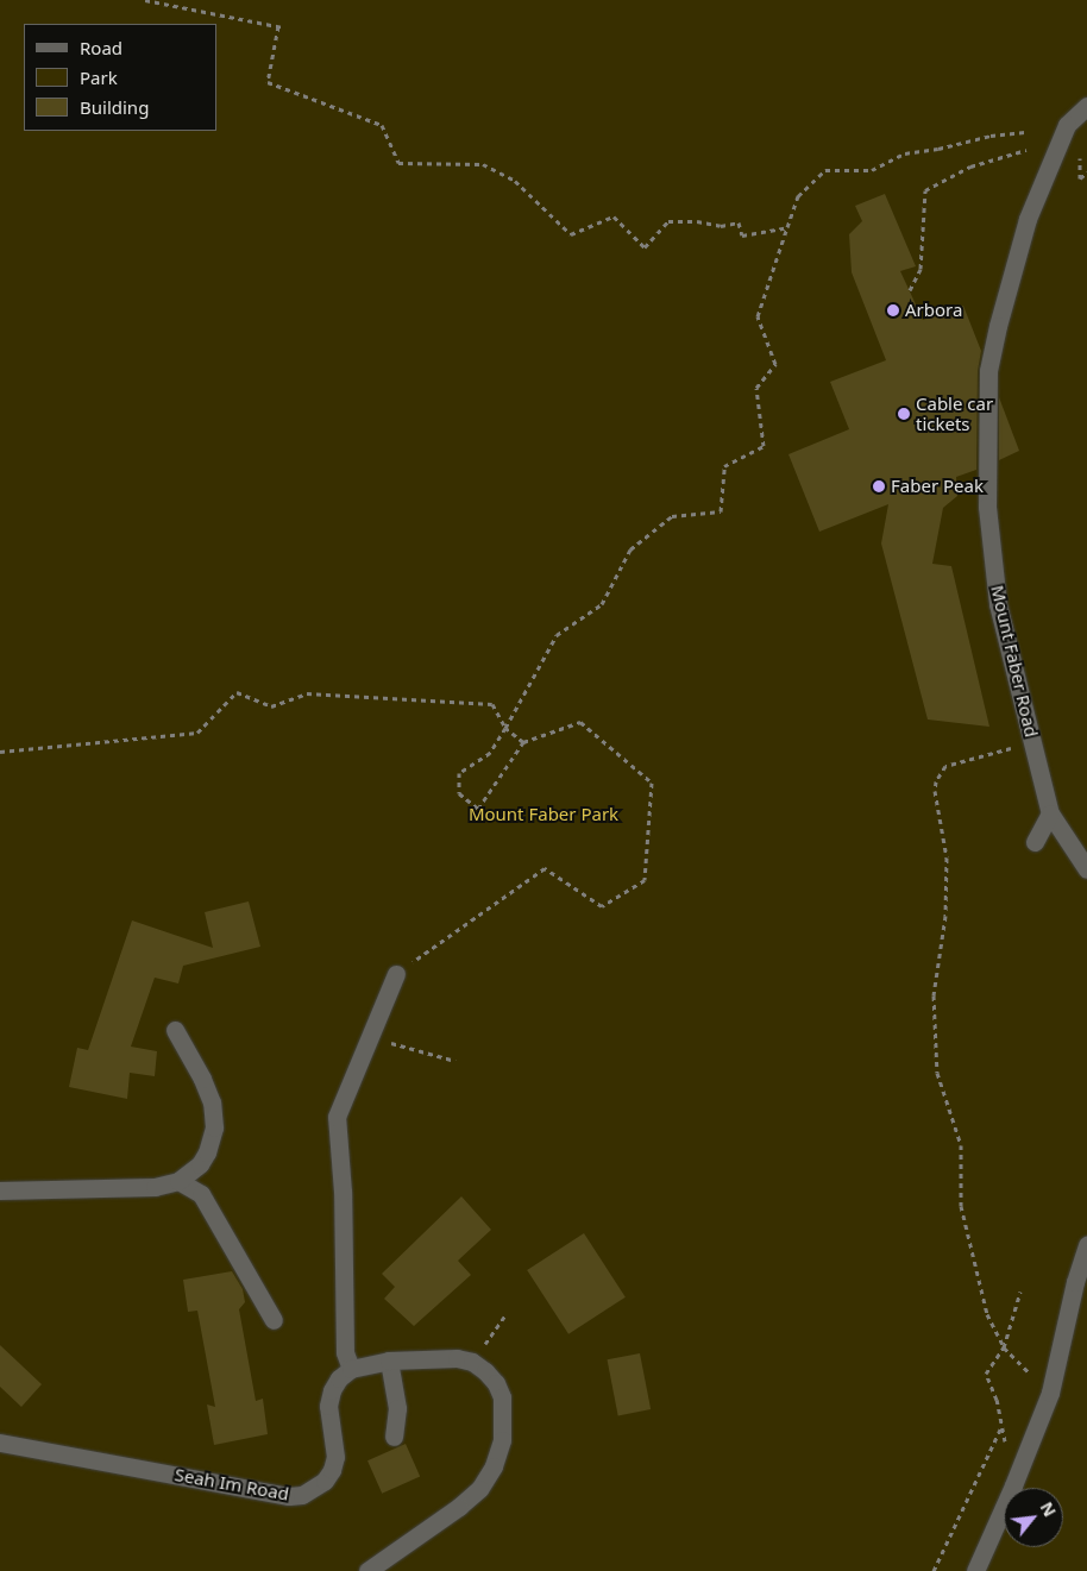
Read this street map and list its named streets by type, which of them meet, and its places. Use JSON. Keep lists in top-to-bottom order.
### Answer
{
  "streets": {
    "street": ["Mount Faber Road", "Seah Im Road"]
  },
  "parks": ["Mount Faber Park"],
  "places": ["Arbora", "Cable car tickets", "Faber Peak"],
  "legend": ["Road", "Park", "Building"],
  "north": "top right"
}
